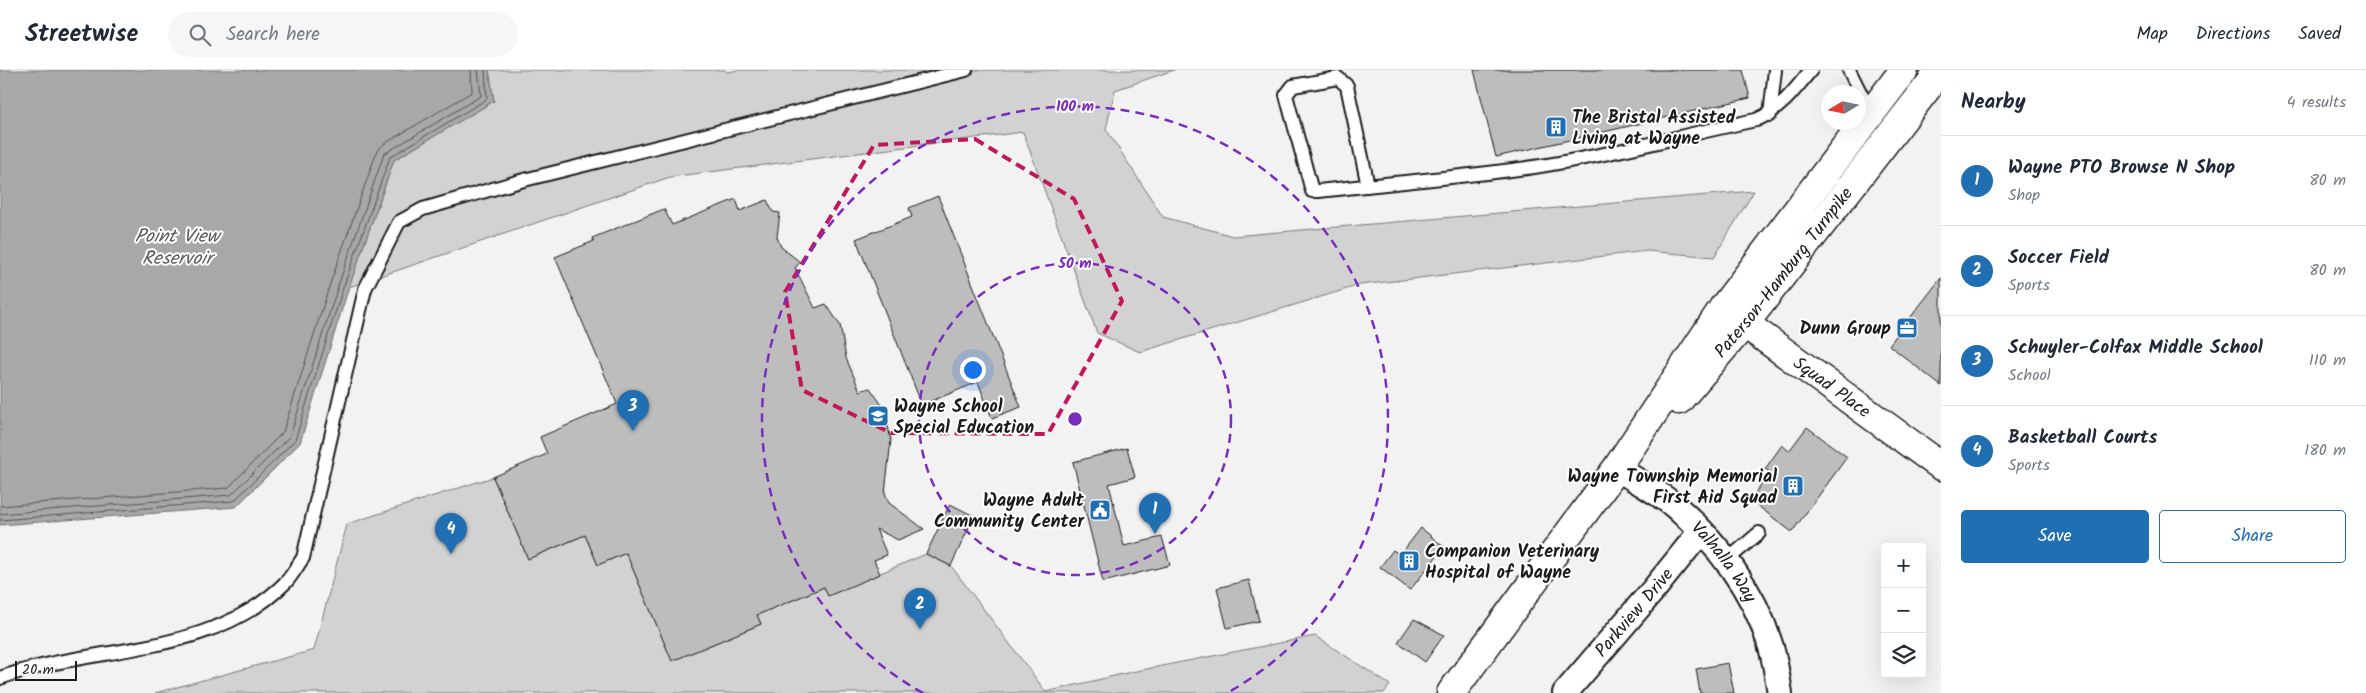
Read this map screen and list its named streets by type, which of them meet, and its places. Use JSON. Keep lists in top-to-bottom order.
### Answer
{
  "streets": {
    "main road": ["Paterson-Hamburg Turnpike", "Squad Place"],
    "street": ["Valhalla Way", "Parkview Drive"]
  },
  "crossings": [
    ["Paterson-Hamburg Turnpike", "Squad Place"],
    ["Paterson-Hamburg Turnpike", "Valhalla Way"],
    ["Valhalla Way", "Parkview Drive"]
  ],
  "water": ["Point View Reservoir"],
  "places": {
    "building": ["The Bristal Assisted Living at Wayne", "Wayne Township Memorial First Aid Squad", "Companion Veterinary Hospital of Wayne"],
    "office": ["Dunn Group"],
    "school or university": ["Wayne School Special Education"],
    "public building": ["Wayne Adult Community Center"]
  },
  "scale_bar": "20 m",
  "north": "left",
  "page": {
    "header": "Streetwise",
    "search": "Search here",
    "nav": ["Map", "Directions", "Saved"],
    "heading": ["Nearby", "4 results"],
    "list": [
      {
        "mark": "1",
        "name": "Wayne PTO Browse N Shop",
        "note": "Shop",
        "value": "80 m"
      },
      {
        "mark": "2",
        "name": "Soccer Field",
        "note": "Sports",
        "value": "80 m"
      },
      {
        "mark": "3",
        "name": "Schuyler-Colfax Middle School",
        "note": "School",
        "value": "110 m"
      },
      {
        "mark": "4",
        "name": "Basketball Courts",
        "note": "Sports",
        "value": "180 m"
      }
    ],
    "pins": [
      "3",
      "1",
      "4",
      "2"
    ],
    "buttons": ["Save", "Share"],
    "map_buttons": ["+", "−"],
    "scale": "20 m"
  },
  "rings": ["100 m", "50 m"]
}
